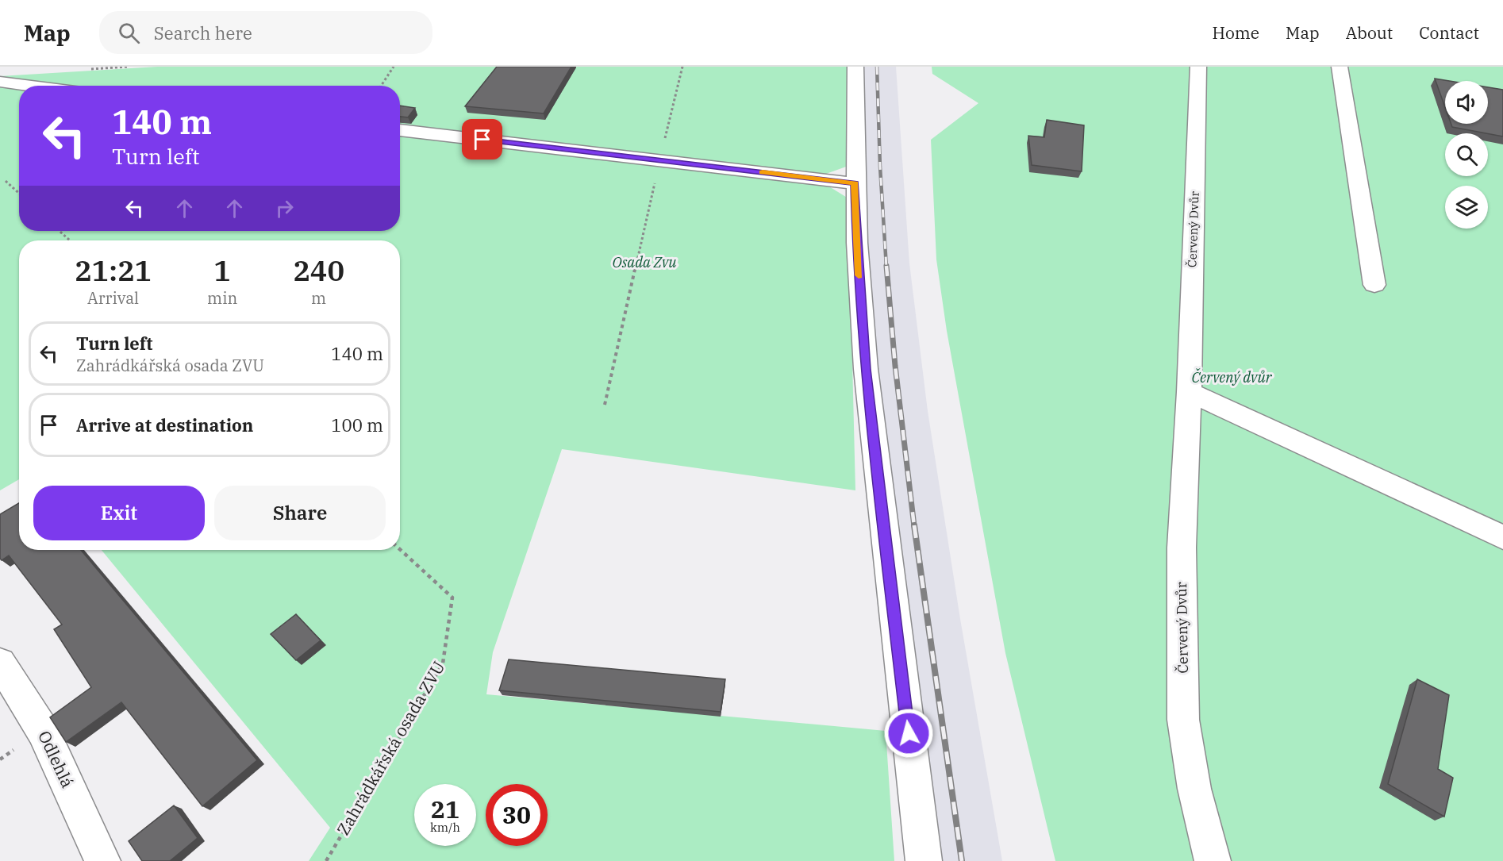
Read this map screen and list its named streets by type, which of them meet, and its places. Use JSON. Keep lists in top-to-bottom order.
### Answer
{
  "streets": {
    "street": ["Červený Dvůr", "Odlehlá"],
    "path": ["Zahrádkářská osada ZVU"]
  },
  "parks": ["Osada Zvu", "Červený dvůr"],
  "page": {
    "header": "Map",
    "search": "Search here",
    "nav": [
      "Home",
      "Map",
      "About",
      "Contact"
    ],
    "turn": ["140 m", "Turn left"],
    "eta": [
      "21:21",
      "Arrival",
      "1",
      "min",
      "240",
      "m"
    ],
    "list": [
      {
        "name": "Turn left",
        "note": "Zahrádkářská osada ZVU",
        "value": "140 m"
      },
      {
        "name": "Arrive at destination",
        "value": "100 m"
      }
    ],
    "buttons": ["Exit", "Share"],
    "speed": "21 km/h",
    "limit": "30"
  }
}
